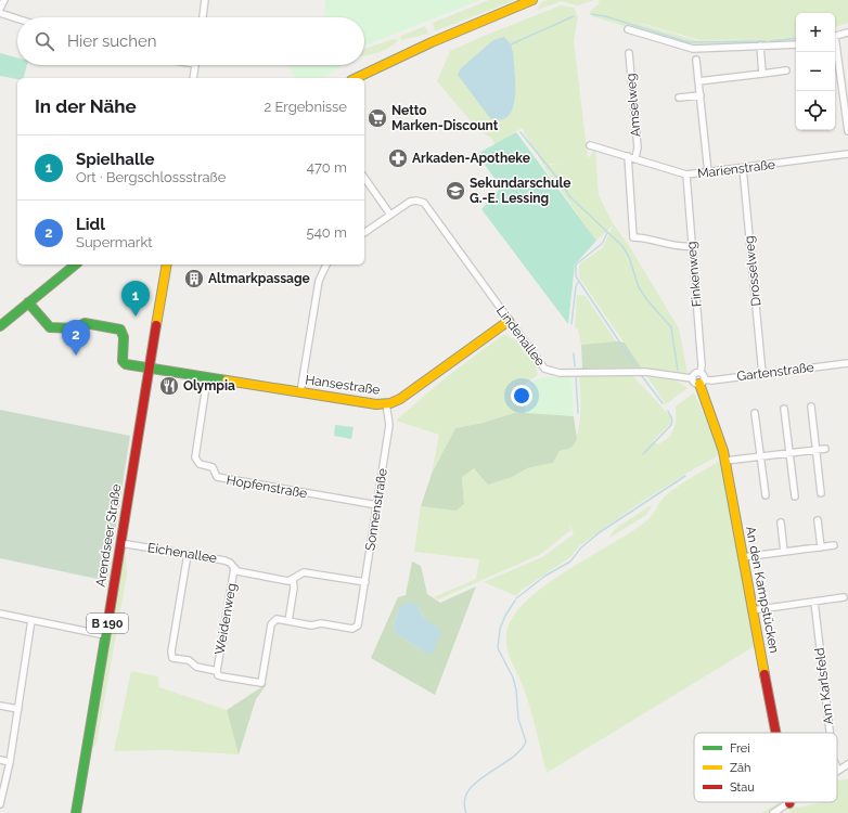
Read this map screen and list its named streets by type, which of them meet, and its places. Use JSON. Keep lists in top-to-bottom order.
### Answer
{
  "streets": {
    "street": [
      "Amselweg",
      "Marienstraße",
      "Drosselweg",
      "Finkenweg",
      "Lindenallee",
      "Gartenstraße",
      "Hansestraße",
      "Hopfenstraße",
      "Sonnenstraße",
      "Arendseer Straße",
      "Eichenallee",
      "An den Kampstücken",
      "Weidenweg",
      "B 190",
      "Am Karlsfeld"
    ]
  },
  "crossings": [
    ["Amselweg", "Marienstraße"],
    ["Marienstraße", "Drosselweg"],
    ["Marienstraße", "Finkenweg"],
    ["Drosselweg", "Gartenstraße"],
    ["Finkenweg", "An den Kampstücken"],
    ["Lindenallee", "Gartenstraße"],
    ["Lindenallee", "Hansestraße"],
    ["Lindenallee", "An den Kampstücken"],
    ["Gartenstraße", "An den Kampstücken"],
    ["Hansestraße", "Hopfenstraße"],
    ["Hansestraße", "Sonnenstraße"],
    ["Hansestraße", "Arendseer Straße"],
    ["Hopfenstraße", "Sonnenstraße"],
    ["Sonnenstraße", "Eichenallee"],
    ["Sonnenstraße", "Weidenweg"],
    ["Arendseer Straße", "Eichenallee"],
    ["Eichenallee", "Weidenweg"]
  ],
  "places": {
    "supermarket": ["Netto Marken-Discount"],
    "pharmacy": ["Arkaden-Apotheke"],
    "school or university": ["Sekundarschule G.-E. Lessing"],
    "building": ["Altmarkpassage"],
    "restaurant": ["Olympia"]
  },
  "legend": ["Frei", "Zäh", "Stau"],
  "page": {
    "map_buttons": ["+", "−"],
    "search": "Hier suchen",
    "heading": ["In der Nähe", "2 Ergebnisse"],
    "list": [
      {
        "mark": "1",
        "name": "Spielhalle",
        "note": "Ort · Bergschlossstraße",
        "value": "470 m"
      },
      {
        "mark": "2",
        "name": "Lidl",
        "note": "Supermarkt",
        "value": "540 m"
      }
    ],
    "pins": ["1", "2"]
  }
}
